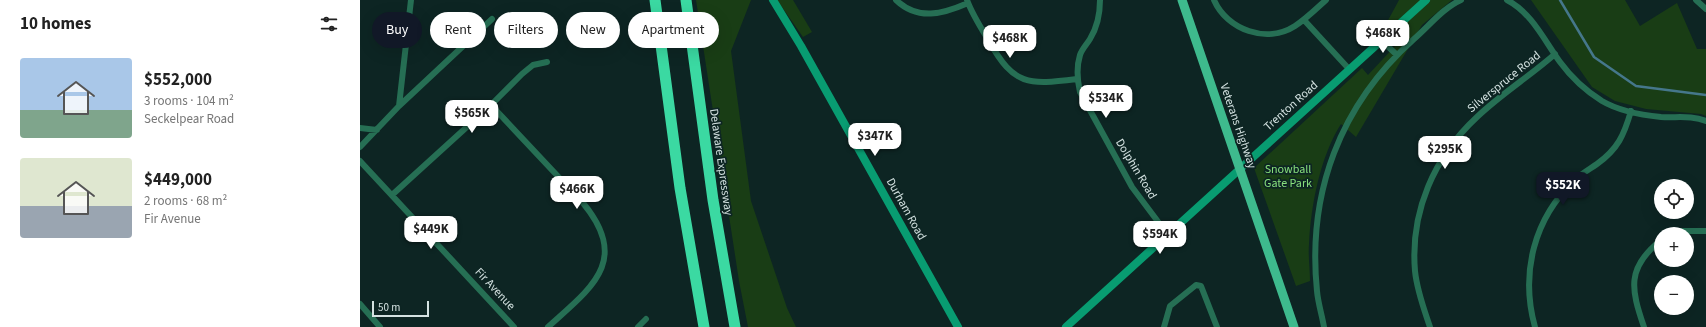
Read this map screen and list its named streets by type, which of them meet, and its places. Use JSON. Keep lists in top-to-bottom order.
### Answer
{
  "streets": {
    "highway": ["Delaware Expressway"],
    "main road": ["Trenton Road", "Veterans Highway", "Durham Road"],
    "street": ["Silverspruce Road", "Dolphin Road", "Fir Avenue"]
  },
  "crossings": [
    ["Trenton Road", "Veterans Highway"],
    ["Trenton Road", "Dolphin Road"]
  ],
  "parks": ["Snowball Gate Park"],
  "scale_bar": "50 m",
  "page": {
    "heading": "10 homes",
    "chip": [
      "Buy",
      "Rent",
      "Filters",
      "New",
      "Apartment"
    ],
    "price": [
      "$468K",
      "$468K",
      "$534K",
      "$565K",
      "$347K",
      "$295K",
      "$552K",
      "$466K",
      "$449K",
      "$594K"
    ],
    "list": [
      {
        "name": "$552,000",
        "note": "3 rooms · 104 m² · Seckelpear Road"
      },
      {
        "name": "$449,000",
        "note": "2 rooms · 68 m² · Fir Avenue"
      }
    ],
    "map_buttons": ["+", "−"],
    "scale": "50 m"
  }
}
